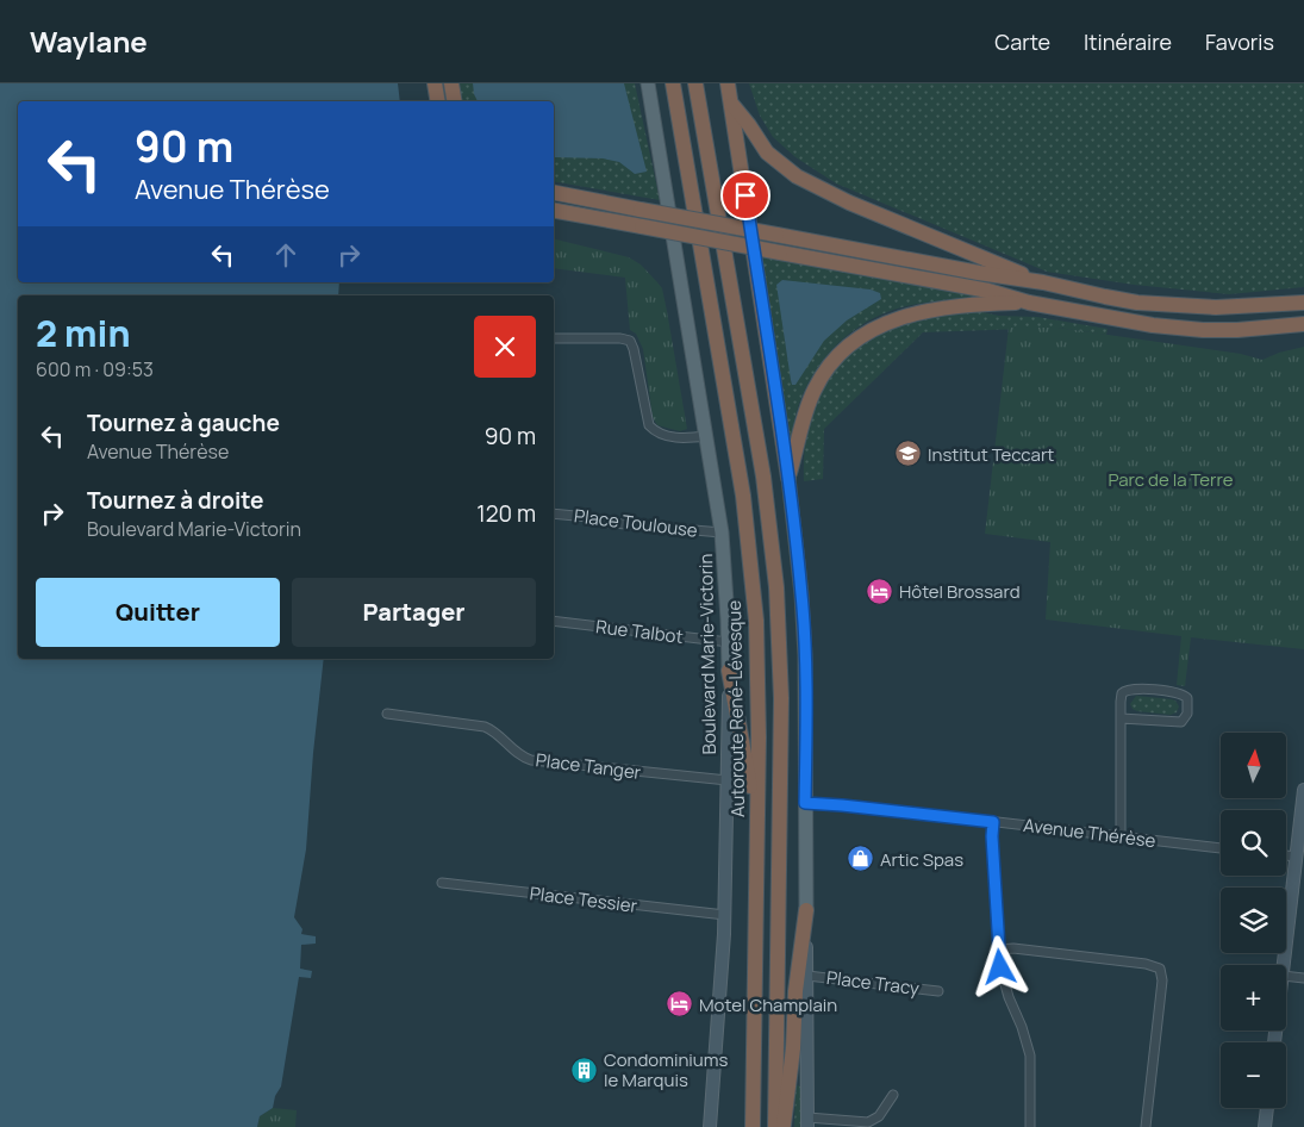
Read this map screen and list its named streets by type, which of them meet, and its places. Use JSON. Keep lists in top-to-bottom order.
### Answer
{
  "streets": {
    "highway": ["Autoroute René-Lévesque"],
    "main road": ["Boulevard Marie-Victorin"],
    "street": [
      "Place Toulouse",
      "Rue Talbot",
      "Place Tanger",
      "Avenue Thérèse",
      "Place Tessier",
      "Place Tracy"
    ]
  },
  "crossings": [
    ["Place Toulouse", "Boulevard Marie-Victorin"],
    ["Rue Talbot", "Boulevard Marie-Victorin"],
    ["Boulevard Marie-Victorin", "Place Tanger"],
    ["Boulevard Marie-Victorin", "Place Tessier"]
  ],
  "parks": ["Parc de la Terre"],
  "places": {
    "school or university": ["Institut Teccart"],
    "hotel": ["Hôtel Brossard", "Motel Champlain"],
    "shop": ["Artic Spas"],
    "building": ["Condominiums le Marquis"]
  },
  "north": "top",
  "page": {
    "header": "Waylane",
    "nav": ["Carte", "Itinéraire", "Favoris"],
    "turn": ["90 m", "Avenue Thérèse"],
    "heading": ["2 min", "600 m · 09:53"],
    "list": [
      {
        "name": "Tournez à gauche",
        "note": "Avenue Thérèse",
        "value": "90 m"
      },
      {
        "name": "Tournez à droite",
        "note": "Boulevard Marie-Victorin",
        "value": "120 m"
      }
    ],
    "buttons": ["Quitter", "Partager"],
    "map_buttons": ["+", "−"]
  }
}
